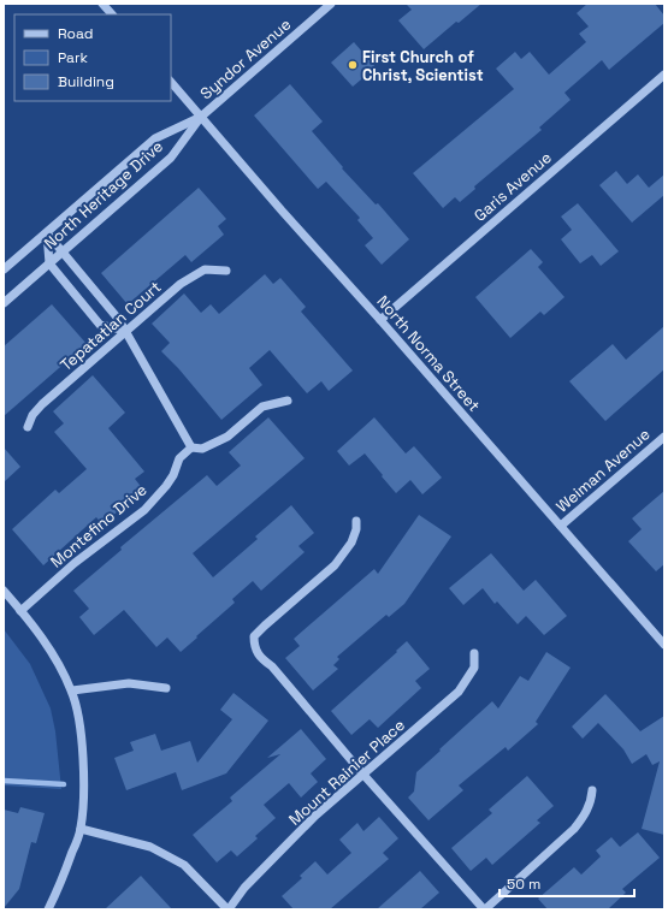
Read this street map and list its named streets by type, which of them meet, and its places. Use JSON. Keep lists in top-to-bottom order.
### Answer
{
  "streets": {
    "street": [
      "Syndor Avenue",
      "Garis Avenue",
      "North Heritage Drive",
      "Tepatatlan Court",
      "North Norma Street",
      "Weiman Avenue",
      "Montefino Drive",
      "Mount Rainier Place"
    ]
  },
  "crossings": [
    ["Syndor Avenue", "North Heritage Drive"],
    ["Syndor Avenue", "North Norma Street"],
    ["Garis Avenue", "North Norma Street"],
    ["North Heritage Drive", "North Norma Street"],
    ["North Norma Street", "Weiman Avenue"]
  ],
  "places": ["First Church of Christ, Scientist"],
  "legend": ["Road", "Park", "Building"],
  "scale_bar": "50 m"
}
